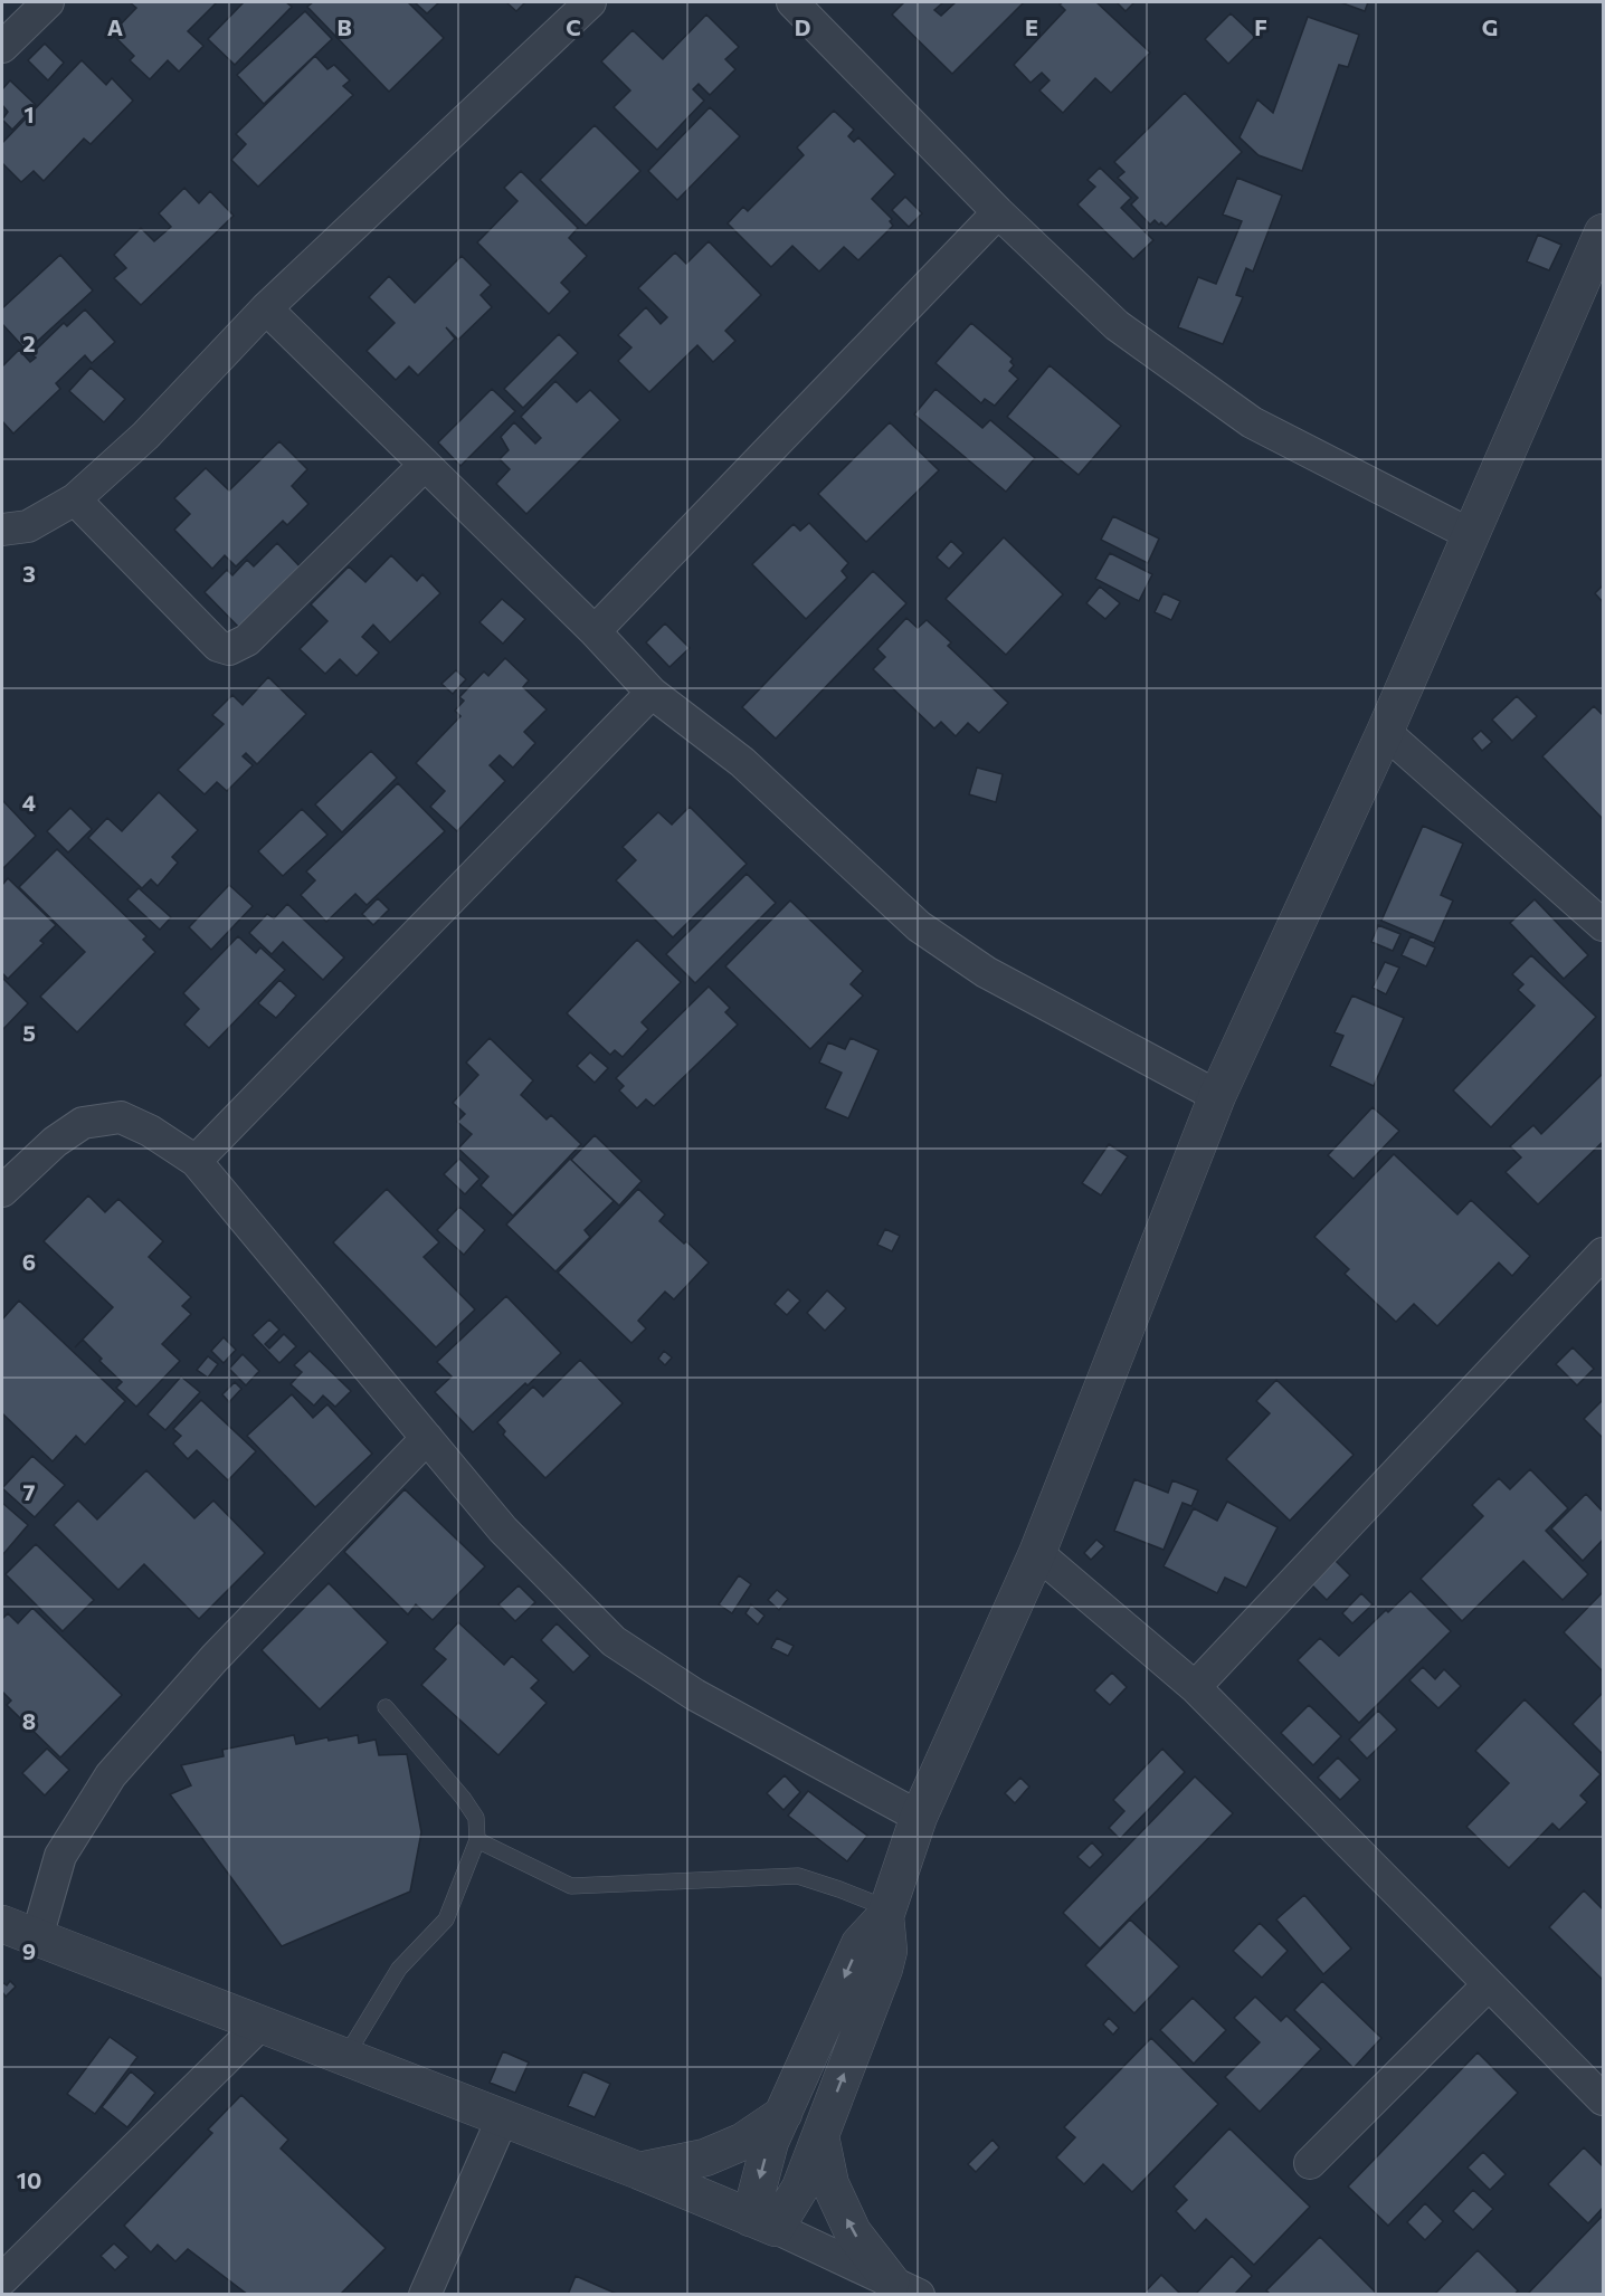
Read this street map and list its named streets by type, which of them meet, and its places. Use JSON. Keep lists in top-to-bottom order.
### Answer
{
  "grid": {
    "columns": [
      "A",
      "B",
      "C",
      "D",
      "E",
      "F",
      "G"
    ],
    "rows": [
      "1",
      "2",
      "3",
      "4",
      "5",
      "6",
      "7",
      "8",
      "9",
      "10"
    ]
  }
}
